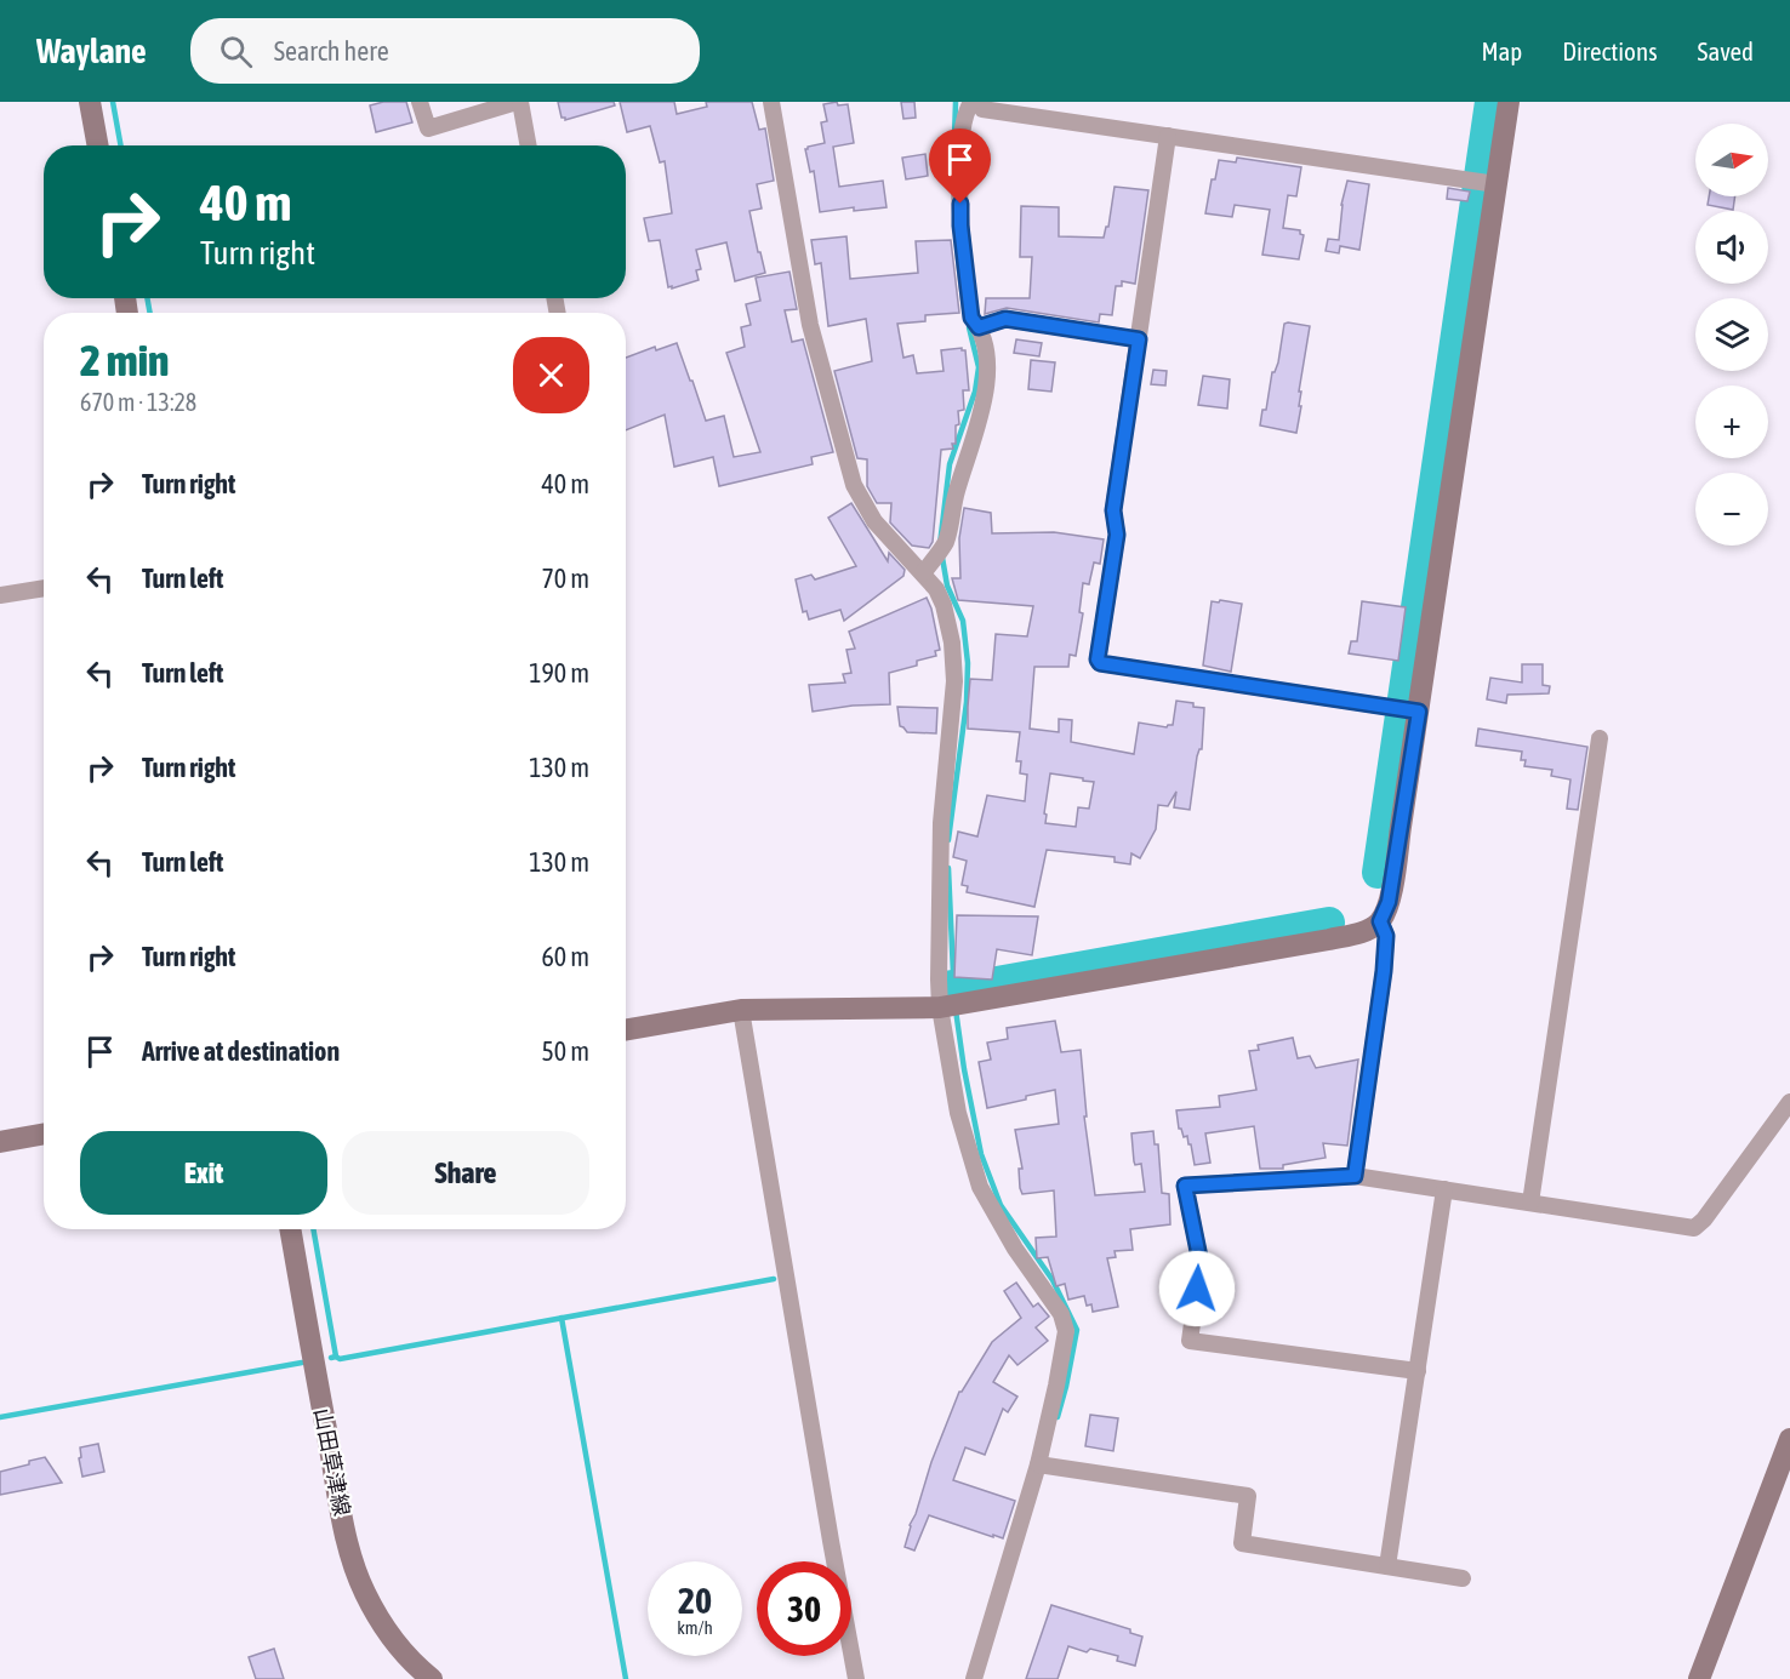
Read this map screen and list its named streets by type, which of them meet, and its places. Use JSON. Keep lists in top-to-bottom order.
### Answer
{
  "streets": {
    "street": ["山田草津線"]
  },
  "north": "right",
  "page": {
    "header": "Waylane",
    "search": "Search here",
    "nav": ["Map", "Directions", "Saved"],
    "map_buttons": ["+", "−"],
    "turn": ["40 m", "Turn right"],
    "heading": ["2 min", "670 m · 13:28"],
    "list": [
      {
        "name": "Turn right",
        "value": "40 m"
      },
      {
        "name": "Turn left",
        "value": "70 m"
      },
      {
        "name": "Turn left",
        "value": "190 m"
      },
      {
        "name": "Turn right",
        "value": "130 m"
      },
      {
        "name": "Turn left",
        "value": "130 m"
      },
      {
        "name": "Turn right",
        "value": "60 m"
      },
      {
        "name": "Arrive at destination",
        "value": "50 m"
      }
    ],
    "buttons": ["Exit", "Share"],
    "speed": "20 km/h",
    "limit": "30"
  }
}
